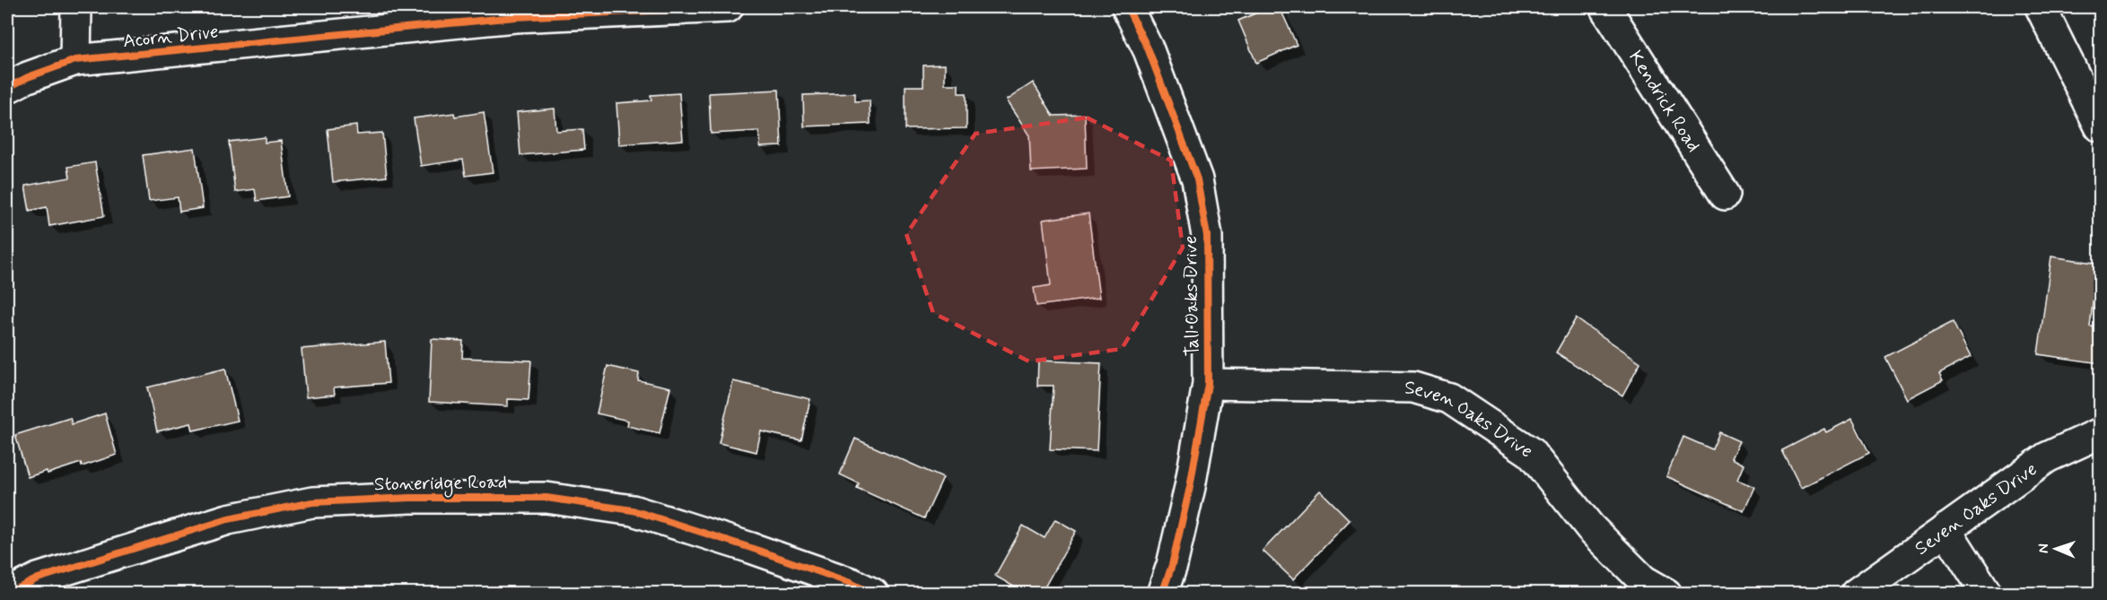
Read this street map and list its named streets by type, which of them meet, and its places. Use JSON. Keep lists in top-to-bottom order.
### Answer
{
  "streets": {
    "street": [
      "Acorn Drive",
      "Kendrick Road",
      "Tall Oaks Drive",
      "Seven Oaks Drive",
      "Stoneridge Road"
    ]
  },
  "crossings": [
    ["Tall Oaks Drive", "Seven Oaks Drive"]
  ],
  "north": "left"
}
